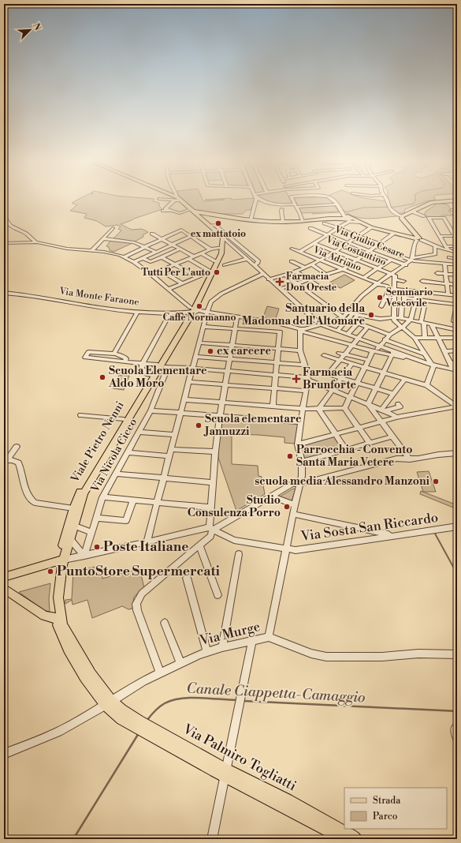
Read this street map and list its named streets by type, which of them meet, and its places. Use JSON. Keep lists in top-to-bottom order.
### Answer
{
  "streets": {
    "main road": ["Viale Pietro Nenni", "Via Palmiro Togliatti"],
    "street": [
      "Via Giulio Cesare",
      "Via Costantino",
      "Via Adriano",
      "Via Monte Faraone",
      "Via Nicola Cicco",
      "Via Sosta San Riccardo",
      "Via Murge"
    ]
  },
  "crossings": [
    ["Via Monte Faraone", "Viale Pietro Nenni"],
    ["Viale Pietro Nenni", "Via Nicola Cicco"],
    ["Viale Pietro Nenni", "Via Palmiro Togliatti"],
    ["Via Murge", "Via Palmiro Togliatti"]
  ],
  "water": ["Canale Ciappetta-Camaggio"],
  "places": {
    "other": [
      "ex mattatoio",
      "Tutti Per L'auto",
      "Seminario Vescovile",
      "Caffè Normanno",
      "Santuario della Madonna dell'Altomare",
      "ex carcere",
      "Scuola Elementare Aldo Moro",
      "Scuola elementare Jannuzzi",
      "Parrocchia - Convento Santa Maria Vetere",
      "scuola media Alessandro Manzoni",
      "Studio Consulenza Porro",
      "Poste Italiane",
      "PuntoStore Supermercati"
    ],
    "health": ["Farmacia Don Oreste", "Farmacia Brunforte"]
  },
  "legend": ["Strada", "Parco"],
  "north": "top right"
}
